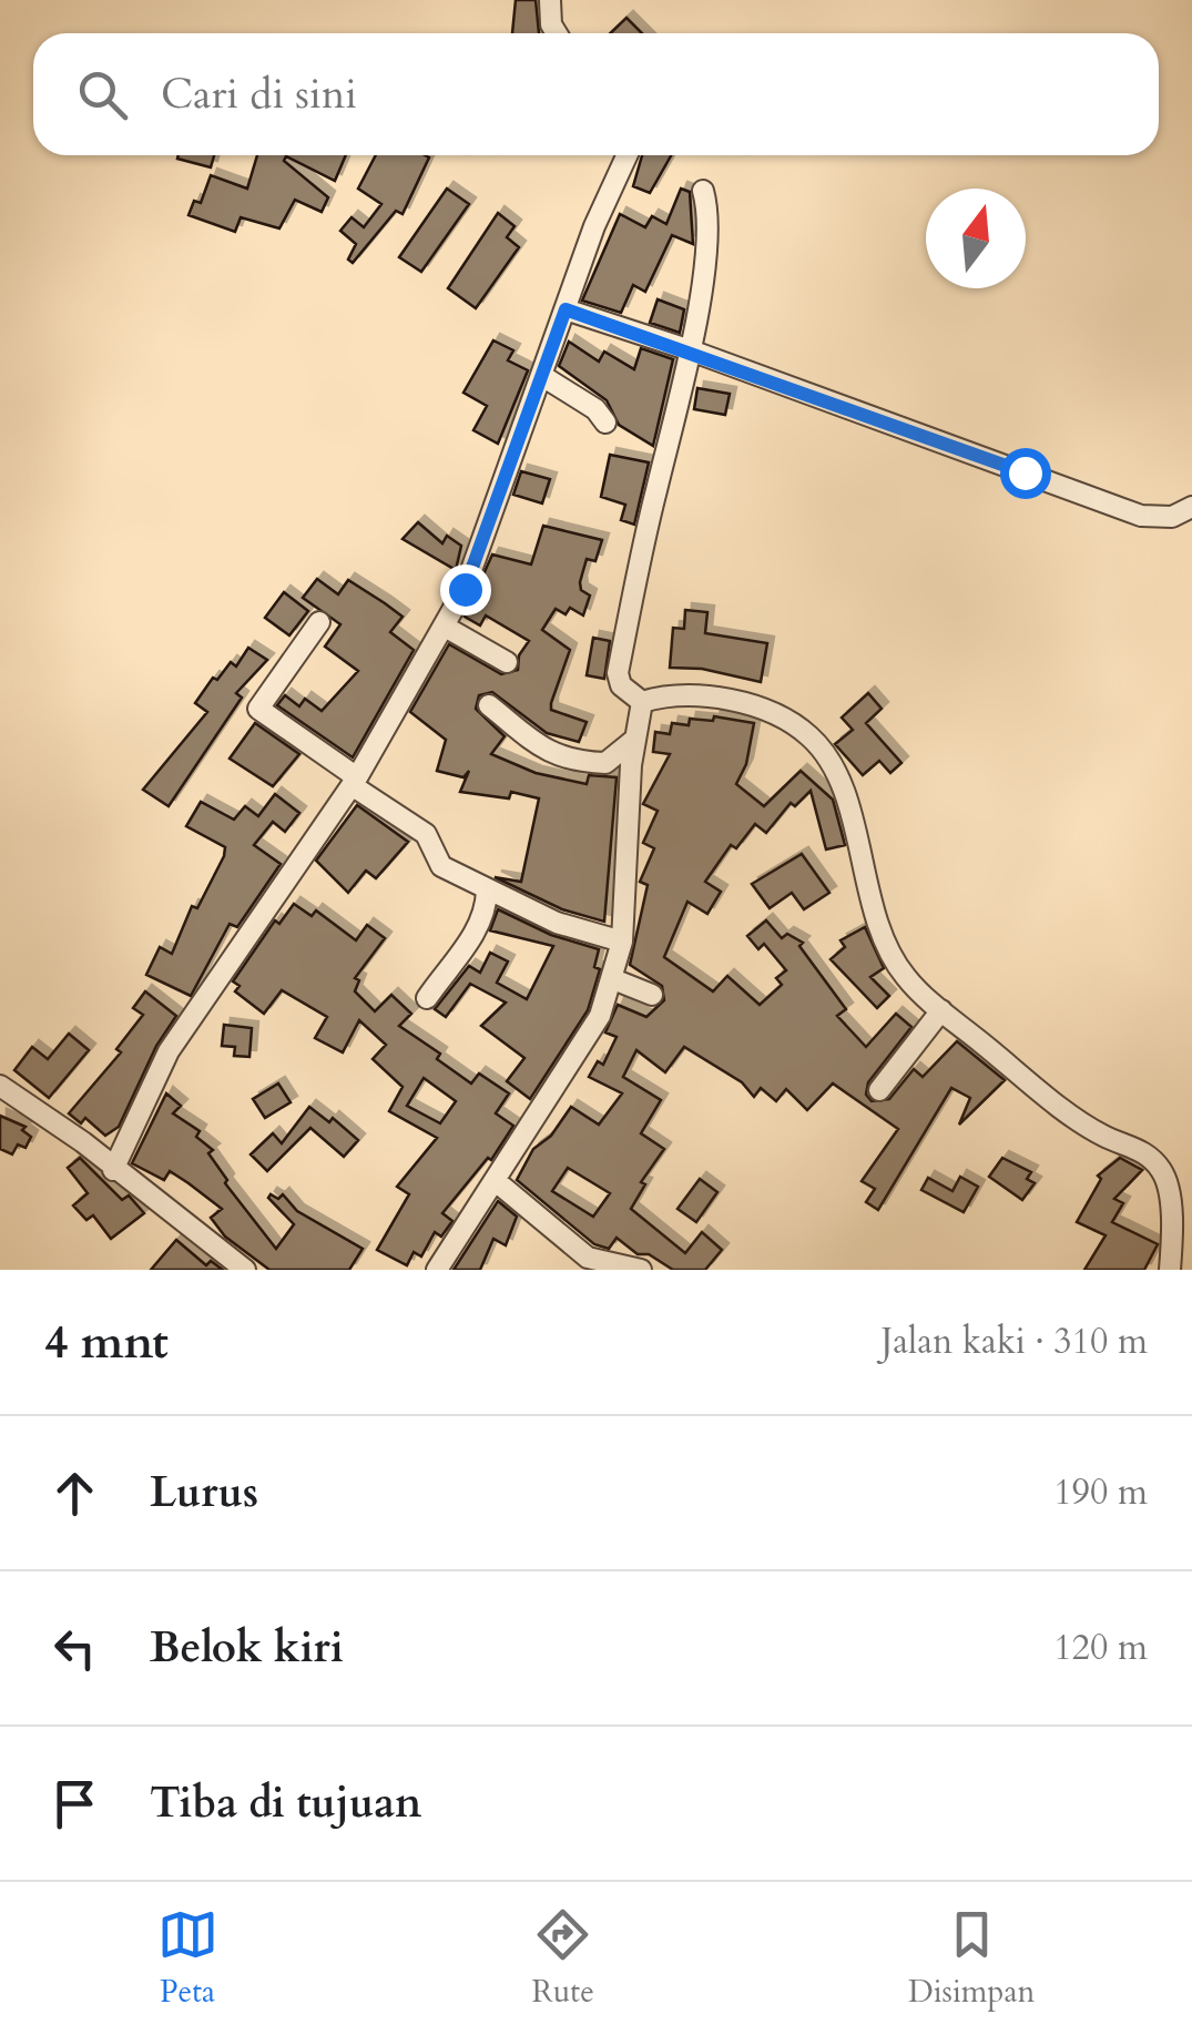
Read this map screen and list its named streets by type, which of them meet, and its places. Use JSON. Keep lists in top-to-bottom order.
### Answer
{
  "north": "top",
  "page": {
    "search": "Cari di sini",
    "heading": ["4 mnt", "Jalan kaki · 310 m"],
    "list": [
      ["Lurus", "190 m"],
      ["Belok kiri", "120 m"],
      "Tiba di tujuan"
    ],
    "nav": ["Peta", "Rute", "Disimpan"]
  }
}
